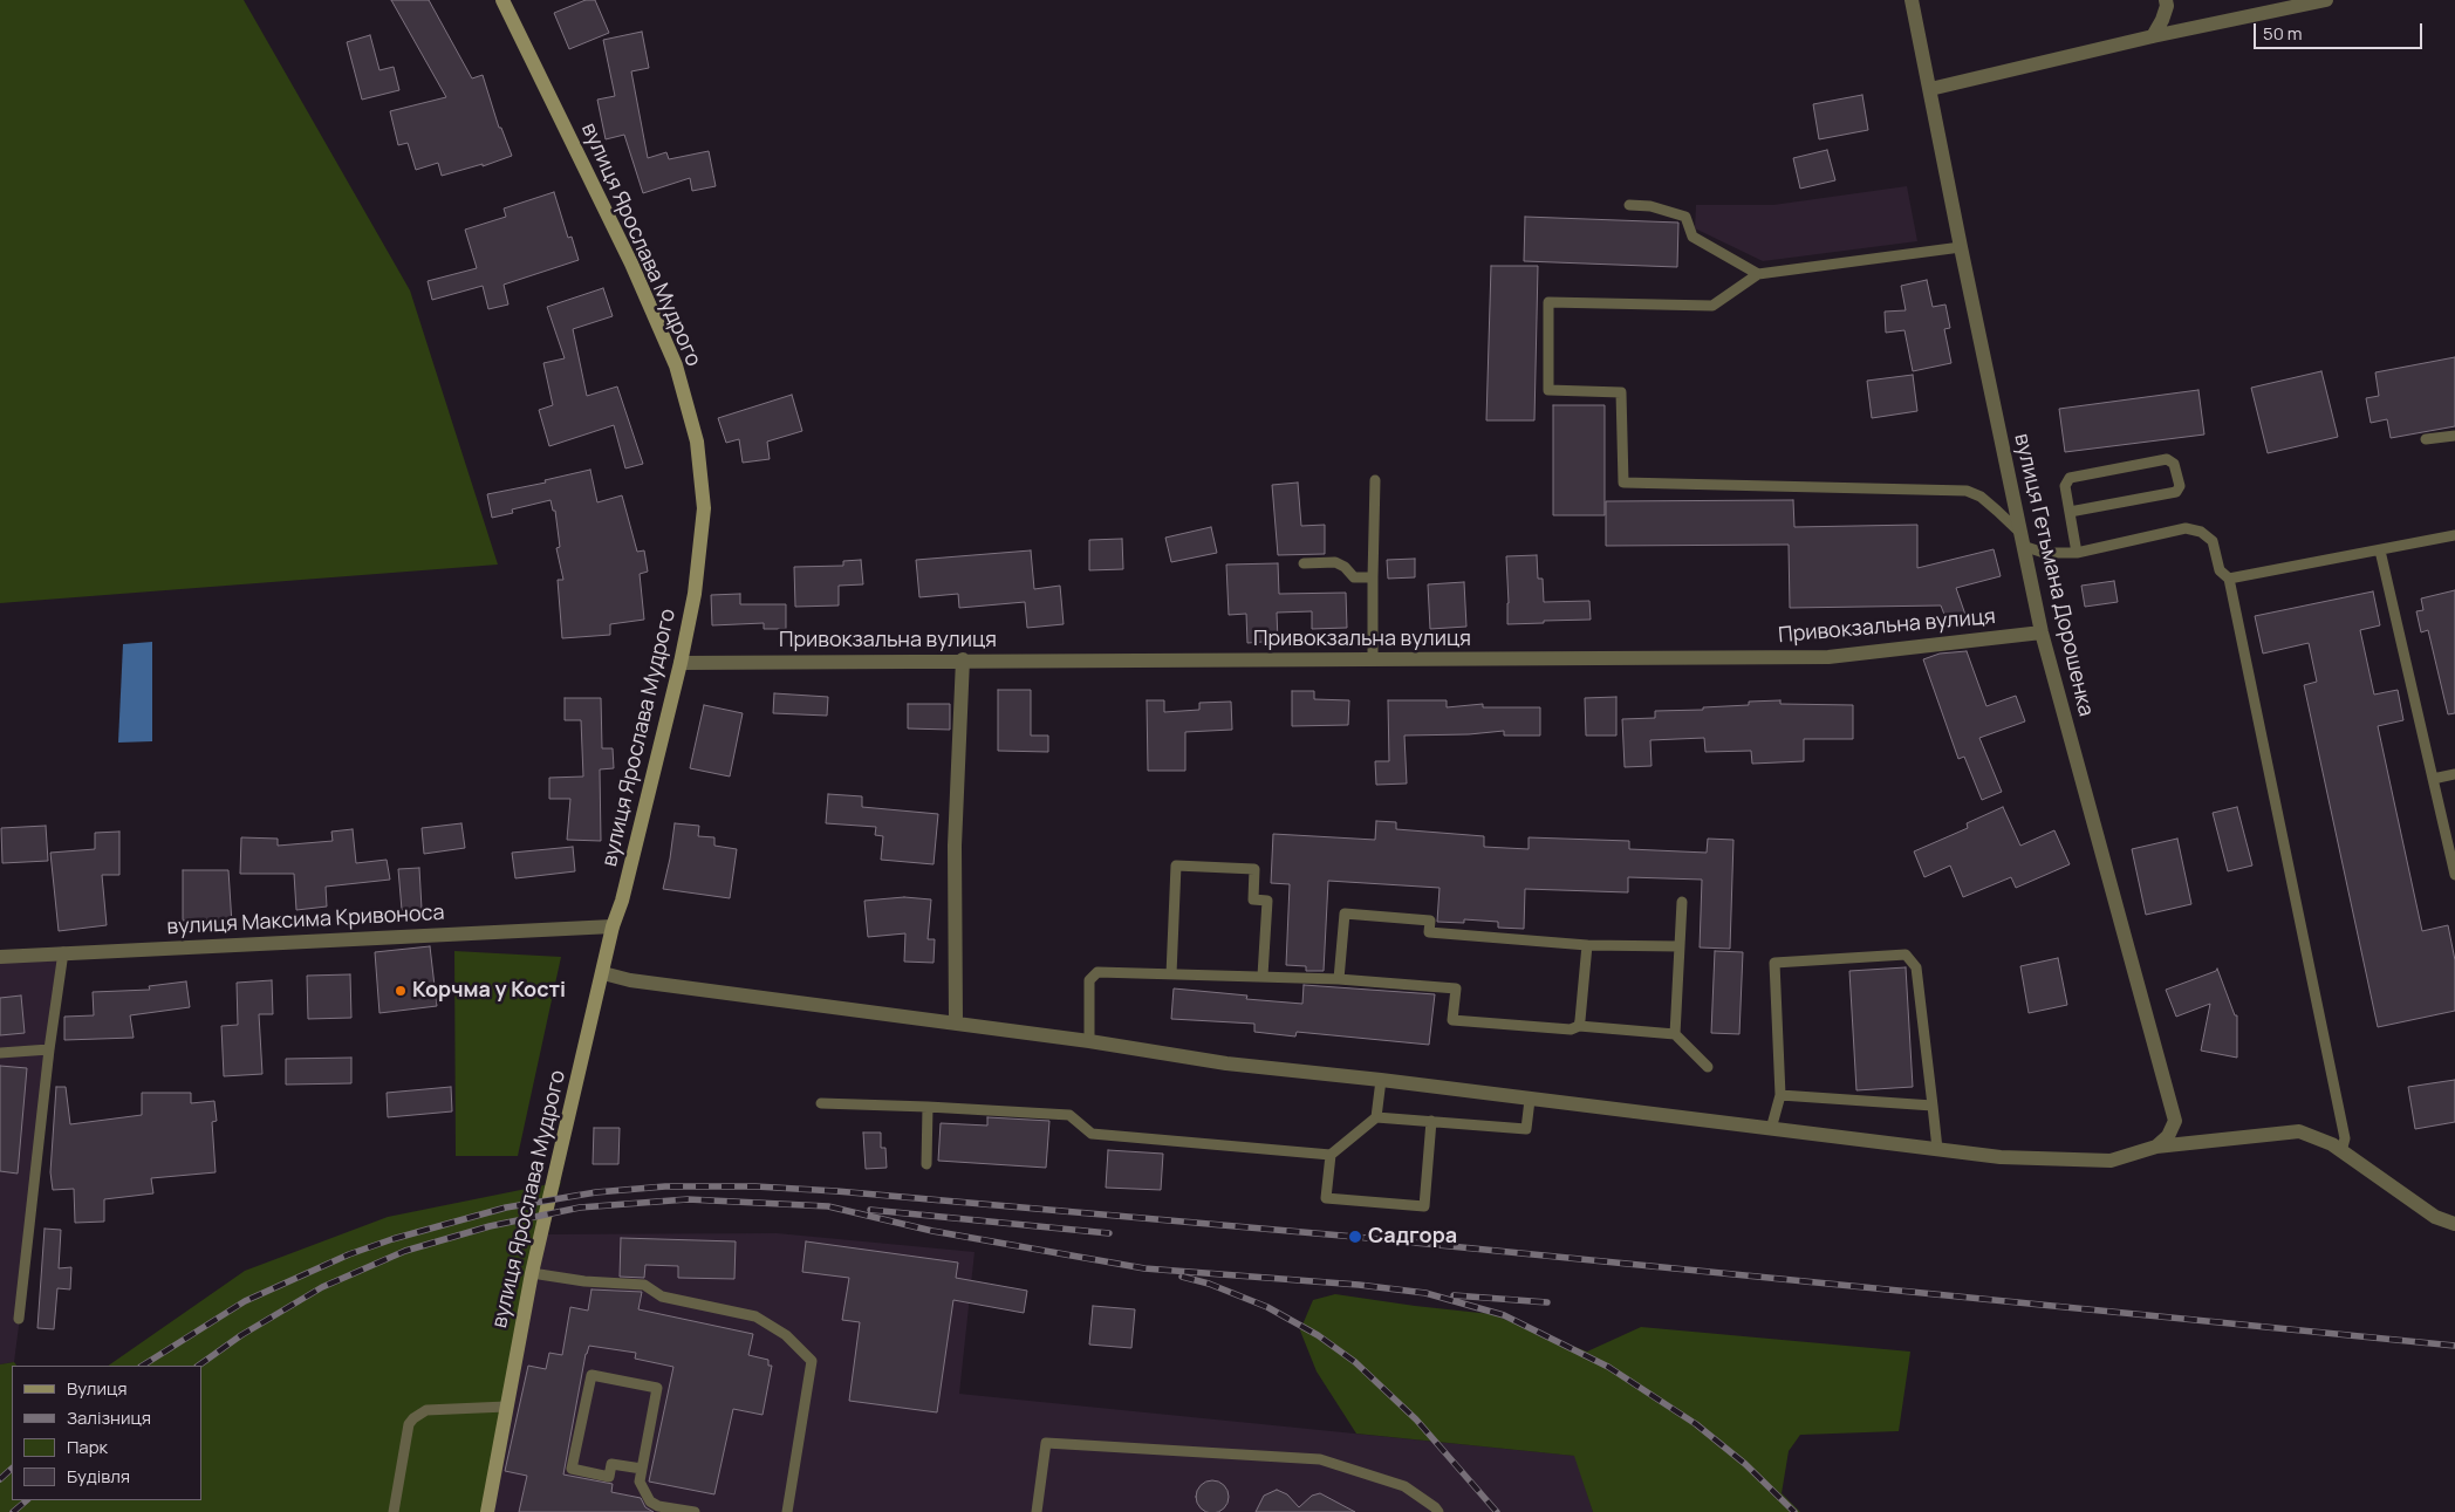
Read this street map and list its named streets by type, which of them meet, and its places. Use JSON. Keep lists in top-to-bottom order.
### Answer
{
  "streets": {
    "main road": ["вулиця Ярослава Мудрого"],
    "street": ["вулиця Гетьмана Дорошенка", "Привокзальна вулиця", "вулиця Максима Кривоноса"]
  },
  "crossings": [
    ["вулиця Ярослава Мудрого", "Привокзальна вулиця"],
    ["вулиця Ярослава Мудрого", "вулиця Максима Кривоноса"],
    ["вулиця Гетьмана Дорошенка", "Привокзальна вулиця"]
  ],
  "places": ["Корчма у Кості", "Садгора"],
  "legend": [
    "Вулиця",
    "Залізниця",
    "Парк",
    "Будівля"
  ],
  "scale_bar": "50 m"
}
